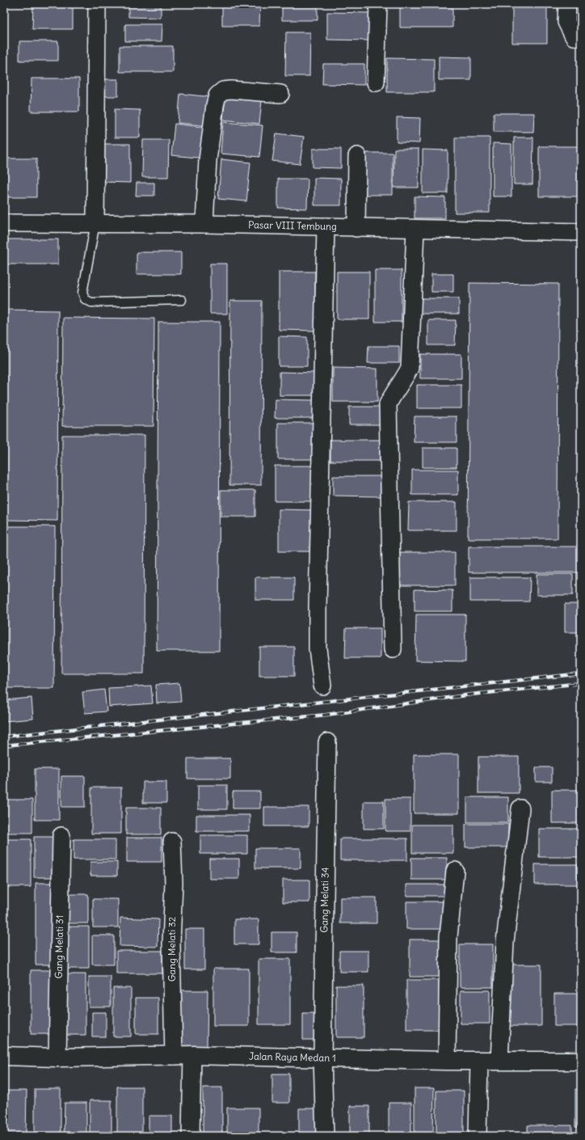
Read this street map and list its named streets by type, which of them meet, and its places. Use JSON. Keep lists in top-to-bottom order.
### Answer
{
  "streets": {
    "street": [
      "Pasar VIII Tembung",
      "Gang Melati 34",
      "Gang Melati 31",
      "Gang Melati 32",
      "Jalan Raya Medan 1"
    ]
  },
  "crossings": [
    ["Gang Melati 34", "Jalan Raya Medan 1"],
    ["Gang Melati 31", "Jalan Raya Medan 1"],
    ["Gang Melati 32", "Jalan Raya Medan 1"]
  ]
}
